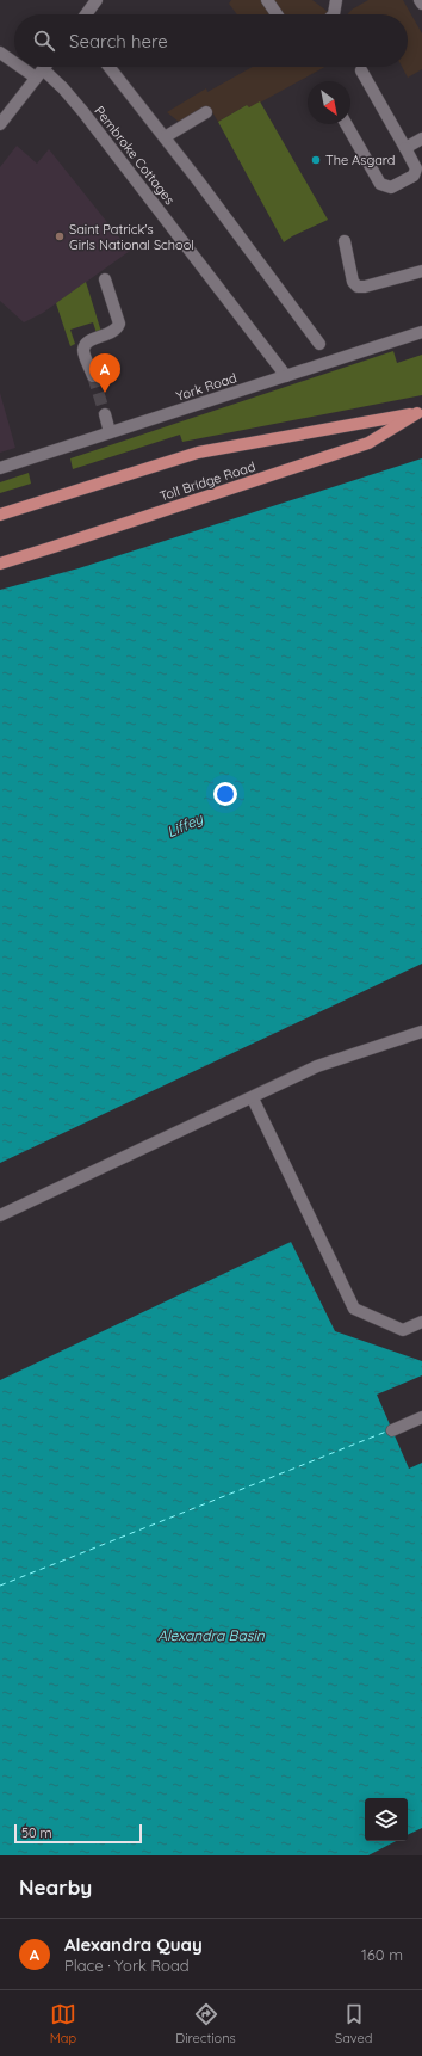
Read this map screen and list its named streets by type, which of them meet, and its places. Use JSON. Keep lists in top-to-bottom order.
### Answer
{
  "streets": {
    "main road": ["Toll Bridge Road"],
    "street": ["Pembroke Cottages", "York Road"]
  },
  "crossings": [
    ["Pembroke Cottages", "York Road"]
  ],
  "water": ["Liffey", "Alexandra Basin"],
  "places": ["The Asgard", "Saint Patrick's Girls National School"],
  "scale_bar": "50 m",
  "north": "bottom right",
  "page": {
    "search": "Search here",
    "pins": "A",
    "scale": "50 m",
    "heading": "Nearby",
    "list": [
      {
        "mark": "A",
        "name": "Alexandra Quay",
        "note": "Place · York Road",
        "value": "160 m"
      }
    ],
    "nav": ["Map", "Directions", "Saved"]
  }
}
